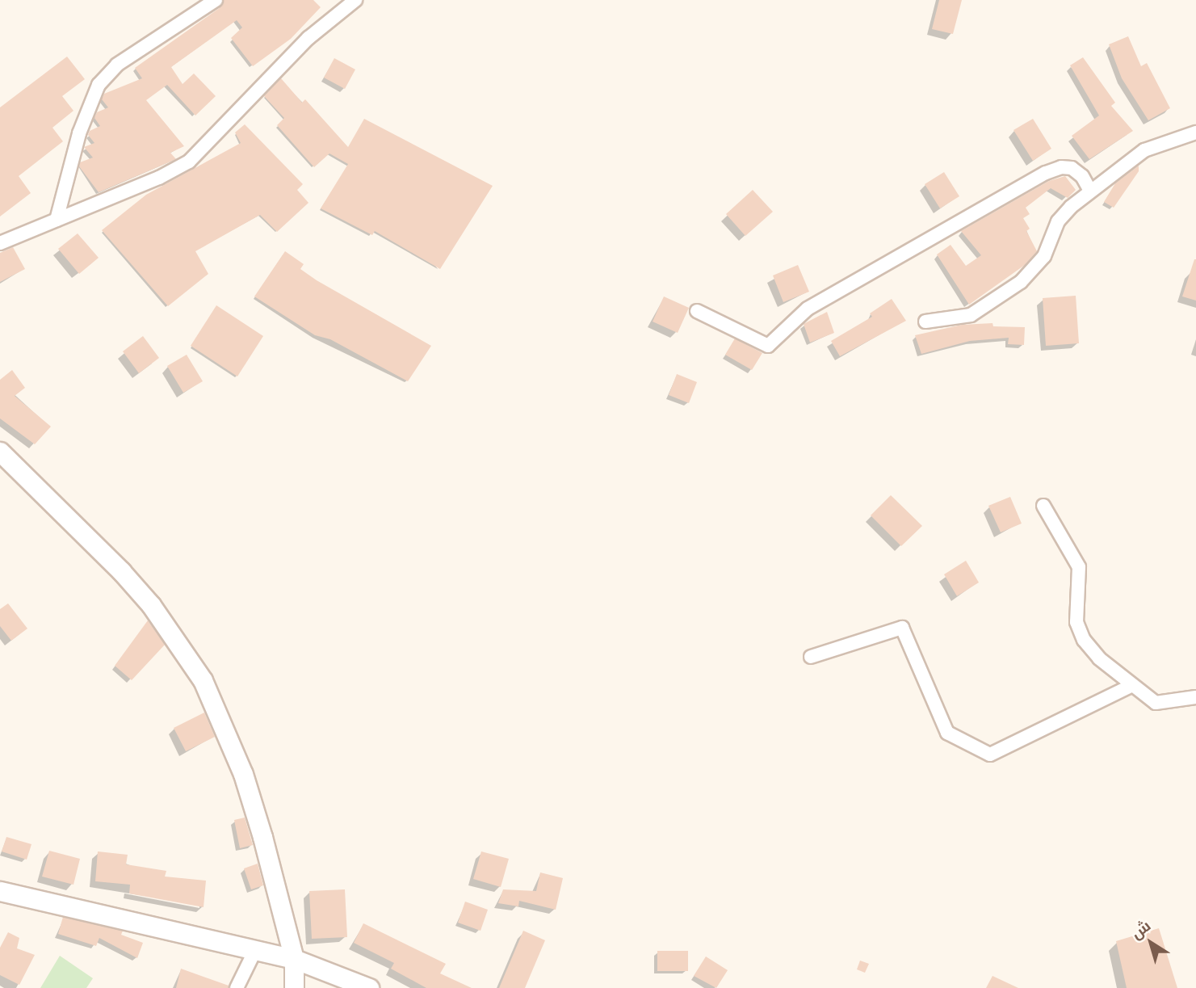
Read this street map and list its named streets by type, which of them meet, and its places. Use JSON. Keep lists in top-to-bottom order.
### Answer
{
  "north": "top left"
}
